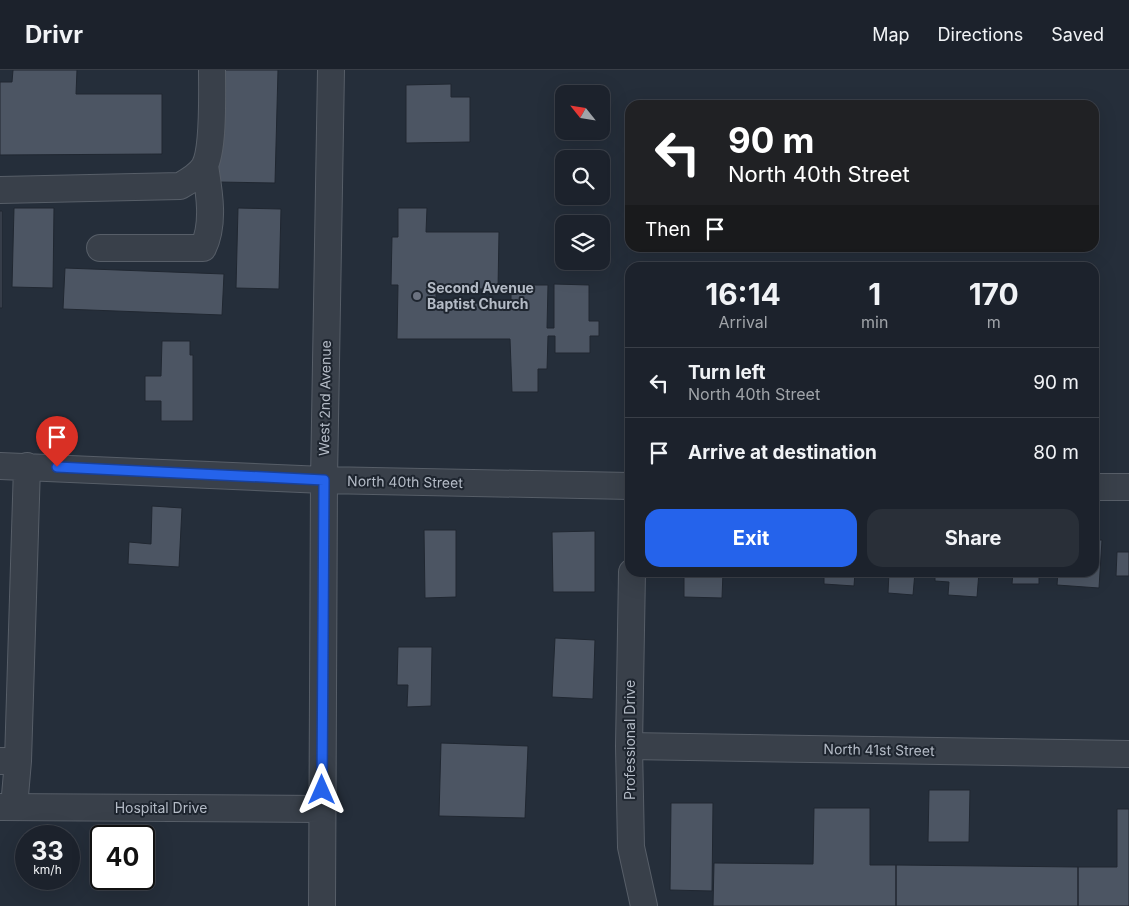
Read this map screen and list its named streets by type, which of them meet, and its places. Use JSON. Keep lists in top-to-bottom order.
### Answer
{
  "streets": {
    "street": [
      "West 2nd Avenue",
      "North 40th Street",
      "Professional Drive",
      "North 41st Street",
      "Hospital Drive"
    ]
  },
  "crossings": [
    ["West 2nd Avenue", "North 40th Street"],
    ["West 2nd Avenue", "Hospital Drive"],
    ["Professional Drive", "North 41st Street"]
  ],
  "places": ["Second Avenue Baptist Church"],
  "north": "top left",
  "page": {
    "header": "Drivr",
    "nav": ["Map", "Directions", "Saved"],
    "turn": ["90 m", "North 40th Street"],
    "then": "Then",
    "eta": [
      "16:14",
      "Arrival",
      "1",
      "min",
      "170",
      "m"
    ],
    "list": [
      {
        "name": "Turn left",
        "note": "North 40th Street",
        "value": "90 m"
      },
      {
        "name": "Arrive at destination",
        "value": "80 m"
      }
    ],
    "buttons": ["Exit", "Share"],
    "speed": "33 km/h",
    "limit": "40"
  }
}
